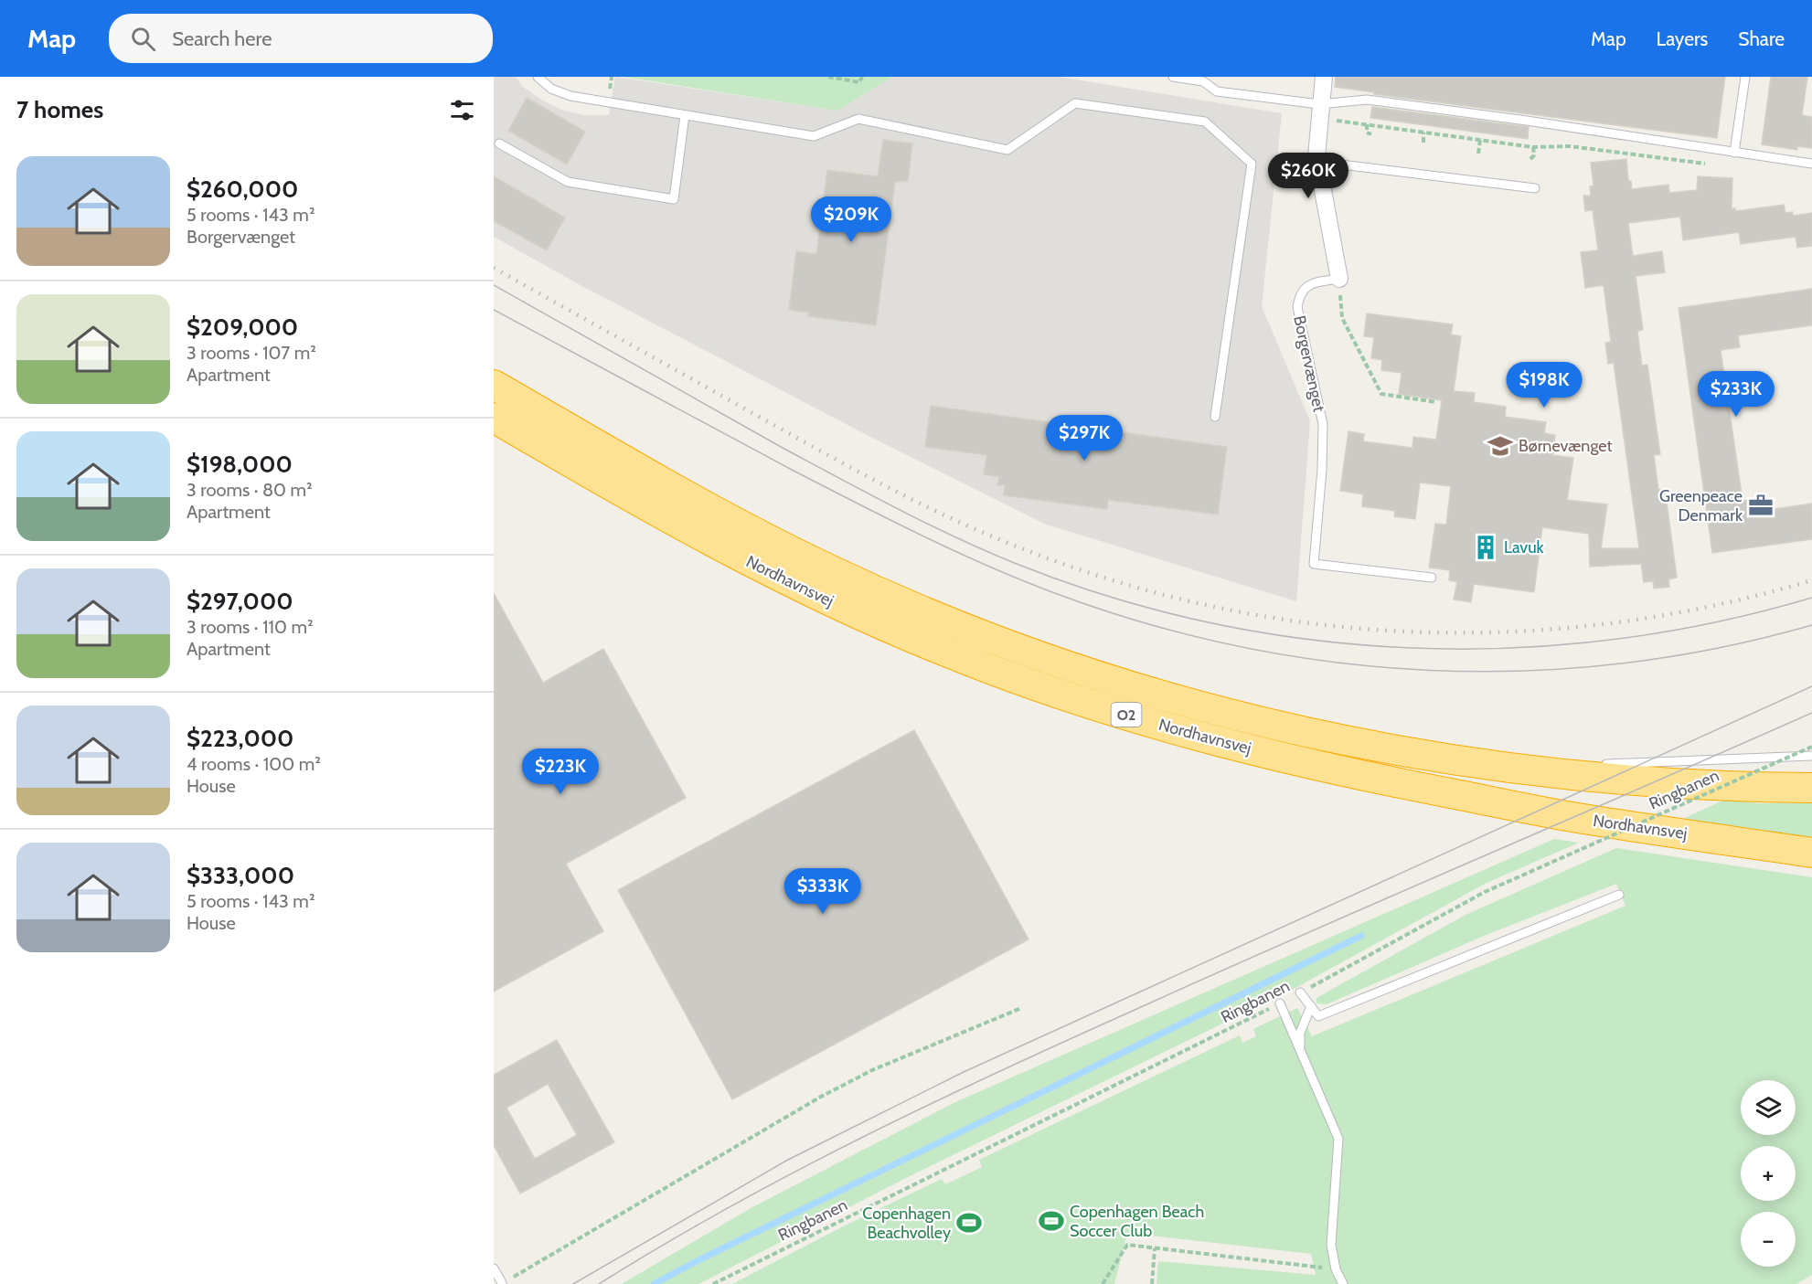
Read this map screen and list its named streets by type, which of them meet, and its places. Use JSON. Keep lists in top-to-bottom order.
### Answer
{
  "streets": {
    "highway": ["Nordhavnsvej", "O2"],
    "lane": ["Borgervænget"],
    "path": ["Ringbanen"]
  },
  "places": {
    "school or university": ["Børnevænget"],
    "office": ["Greenpeace Denmark"],
    "building": ["Lavuk"],
    "sports": ["Copenhagen Beach Soccer Club", "Copenhagen Beachvolley"]
  },
  "page": {
    "header": "Map",
    "search": "Search here",
    "nav": ["Map", "Layers", "Share"],
    "heading": "7 homes",
    "list": [
      {
        "name": "$260,000",
        "note": "5 rooms · 143 m² · Borgervænget"
      },
      {
        "name": "$209,000",
        "note": "3 rooms · 107 m² · Apartment"
      },
      {
        "name": "$198,000",
        "note": "3 rooms · 80 m² · Apartment"
      },
      {
        "name": "$297,000",
        "note": "3 rooms · 110 m² · Apartment"
      },
      {
        "name": "$223,000",
        "note": "4 rooms · 100 m² · House"
      },
      {
        "name": "$333,000",
        "note": "5 rooms · 143 m² · House"
      }
    ],
    "price": [
      "$260K",
      "$209K",
      "$198K",
      "$233K",
      "$297K",
      "$223K",
      "$333K"
    ],
    "map_buttons": ["+", "−"]
  }
}
